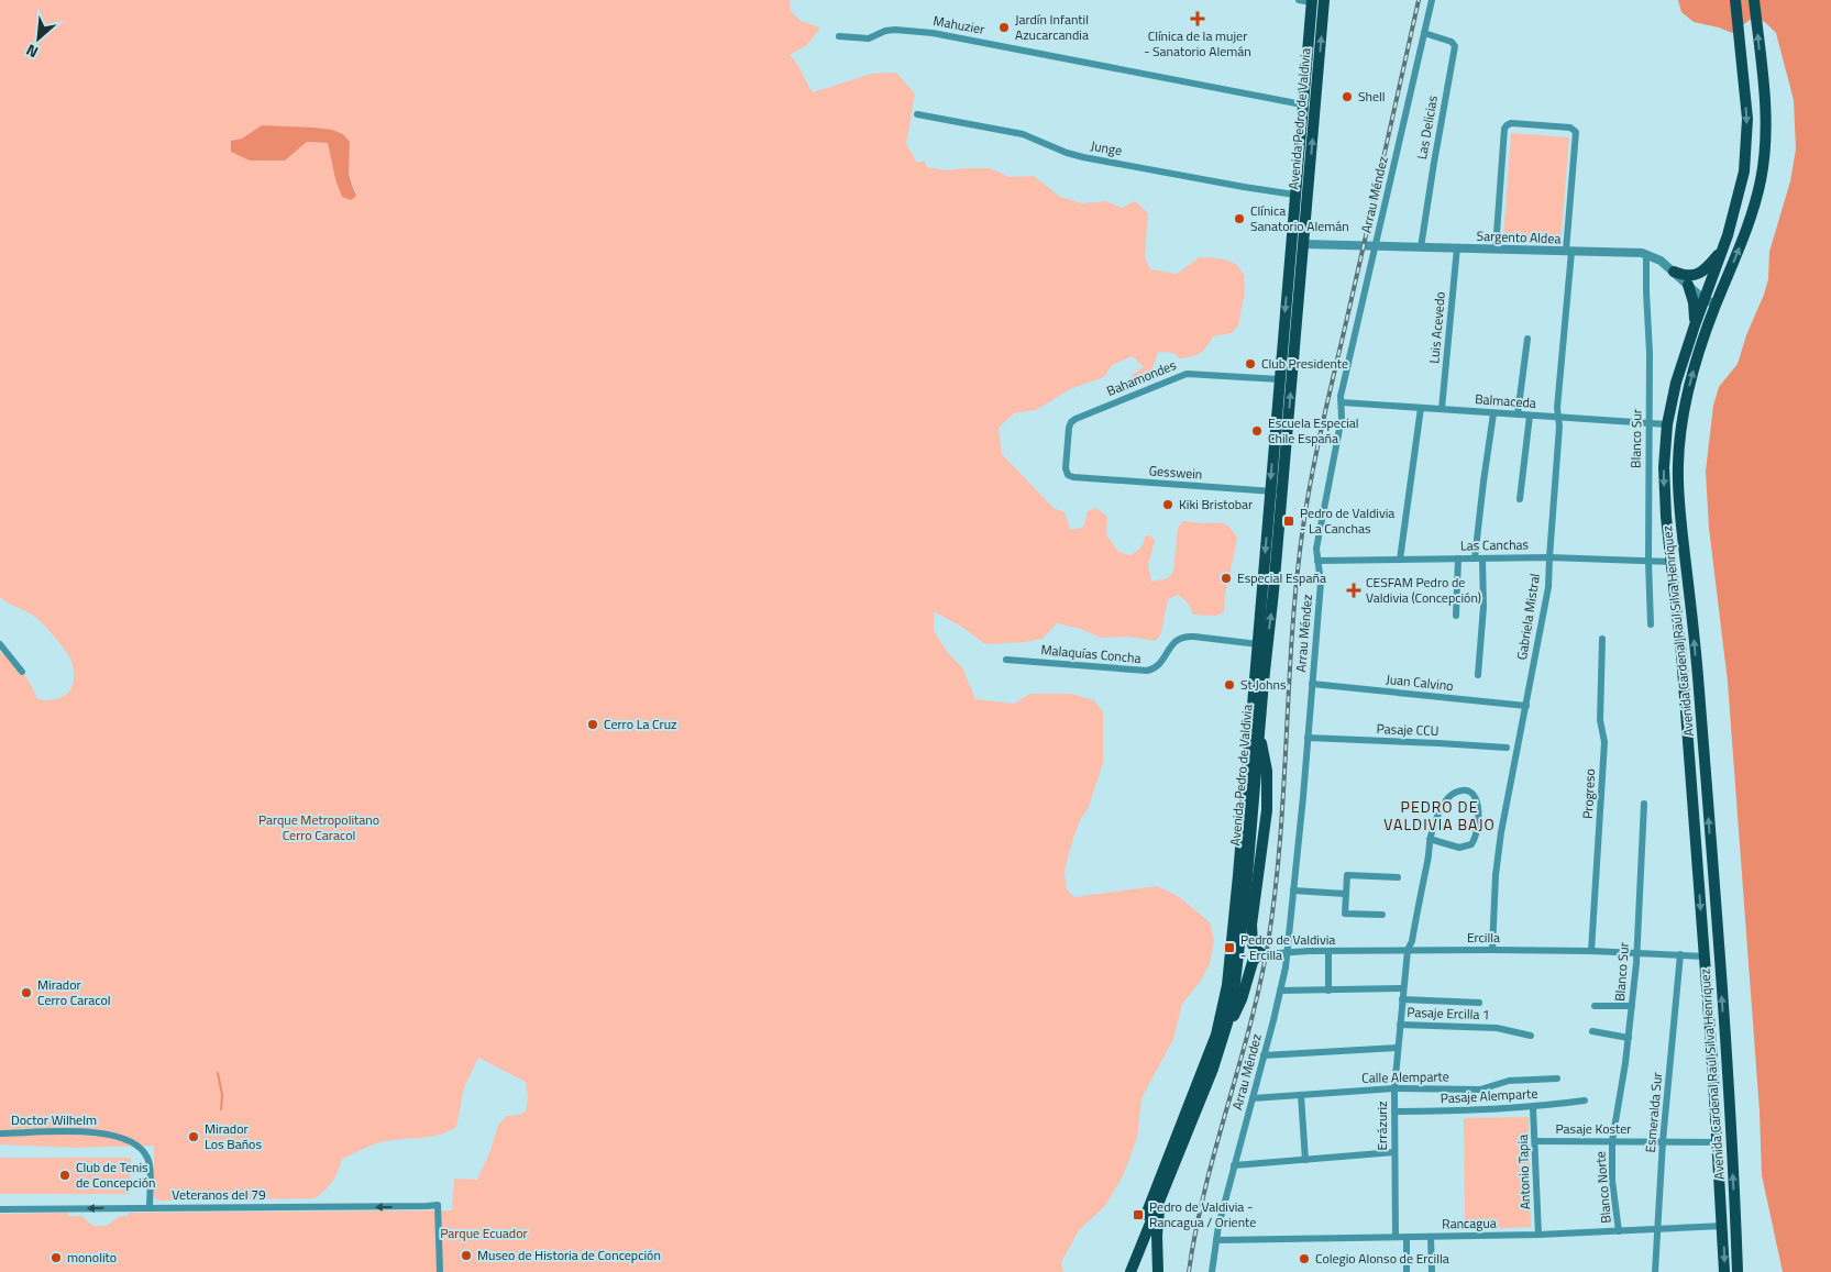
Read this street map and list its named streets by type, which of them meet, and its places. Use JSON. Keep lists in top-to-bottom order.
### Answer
{
  "streets": {
    "main road": ["Avenida Pedro de Valdivia", "Avenida Cardenal Raúl Silva Henríquez"],
    "street": [
      "Mahuzier",
      "Las Delicias",
      "Junge",
      "Arrau Méndez",
      "Sargento Aldea",
      "Luis Acevedo",
      "Bahamondes",
      "Balmaceda",
      "Blanco Sur",
      "Gesswein",
      "Las Canchas",
      "Gabriela Mistral",
      "Malaquías Concha",
      "Juan Calvino",
      "Pasaje CCU",
      "Progreso",
      "Ercilla",
      "Pasaje Ercilla 1",
      "Calle Alemparte",
      "Pasaje Alemparte",
      "Esmeralda Sur",
      "Doctor Wilhelm",
      "Errázuriz",
      "Pasaje Koster",
      "Antonio Tapia",
      "Blanco Norte",
      "Veteranos del 79",
      "Rancagua"
    ]
  },
  "crossings": [
    ["Mahuzier", "Avenida Pedro de Valdivia"],
    ["Avenida Pedro de Valdivia", "Junge"],
    ["Avenida Pedro de Valdivia", "Sargento Aldea"],
    ["Avenida Pedro de Valdivia", "Bahamondes"],
    ["Avenida Pedro de Valdivia", "Gesswein"],
    ["Avenida Pedro de Valdivia", "Malaquías Concha"],
    ["Las Delicias", "Arrau Méndez"],
    ["Las Delicias", "Sargento Aldea"],
    ["Arrau Méndez", "Sargento Aldea"],
    ["Arrau Méndez", "Balmaceda"],
    ["Arrau Méndez", "Las Canchas"],
    ["Arrau Méndez", "Juan Calvino"],
    ["Arrau Méndez", "Pasaje CCU"],
    ["Arrau Méndez", "Ercilla"],
    ["Arrau Méndez", "Calle Alemparte"],
    ["Arrau Méndez", "Rancagua"],
    ["Sargento Aldea", "Luis Acevedo"],
    ["Sargento Aldea", "Blanco Sur"],
    ["Sargento Aldea", "Gabriela Mistral"],
    ["Sargento Aldea", "Avenida Cardenal Raúl Silva Henríquez"],
    ["Luis Acevedo", "Balmaceda"],
    ["Bahamondes", "Gesswein"],
    ["Balmaceda", "Blanco Sur"],
    ["Balmaceda", "Gabriela Mistral"],
    ["Balmaceda", "Avenida Cardenal Raúl Silva Henríquez"],
    ["Blanco Sur", "Las Canchas"],
    ["Blanco Sur", "Ercilla"],
    ["Blanco Sur", "Pasaje Koster"],
    ["Blanco Sur", "Blanco Norte"],
    ["Las Canchas", "Gabriela Mistral"],
    ["Las Canchas", "Avenida Cardenal Raúl Silva Henríquez"],
    ["Gabriela Mistral", "Juan Calvino"],
    ["Gabriela Mistral", "Ercilla"],
    ["Avenida Cardenal Raúl Silva Henríquez", "Ercilla"],
    ["Avenida Cardenal Raúl Silva Henríquez", "Pasaje Koster"],
    ["Avenida Cardenal Raúl Silva Henríquez", "Rancagua"],
    ["Progreso", "Ercilla"],
    ["Ercilla", "Esmeralda Sur"],
    ["Ercilla", "Errázuriz"],
    ["Pasaje Ercilla 1", "Errázuriz"],
    ["Calle Alemparte", "Errázuriz"],
    ["Pasaje Alemparte", "Errázuriz"],
    ["Pasaje Alemparte", "Antonio Tapia"],
    ["Esmeralda Sur", "Pasaje Koster"],
    ["Esmeralda Sur", "Rancagua"],
    ["Doctor Wilhelm", "Veteranos del 79"],
    ["Errázuriz", "Rancagua"],
    ["Pasaje Koster", "Antonio Tapia"],
    ["Pasaje Koster", "Blanco Norte"],
    ["Antonio Tapia", "Rancagua"],
    ["Blanco Norte", "Rancagua"]
  ],
  "one_way": ["Veteranos del 79"],
  "districts": ["PEDRO DE VALDIVIA BAJO"],
  "parks": ["Parque Metropolitano Cerro Caracol", "Parque Ecuador"],
  "places": {
    "health": ["Clínica de la mujer - Sanatorio Alemán", "CESFAM Pedro de Valdivia (Concepción)"],
    "other": [
      "Jardín Infantil Azucarcandia",
      "Shell",
      "Clínica Sanatorio Alemán",
      "Club Presidente",
      "Escuela Especial Chile España",
      "Kiki Bristobar",
      "Especial España",
      "St Johns",
      "Cerro La Cruz",
      "Mirador Cerro Caracol",
      "Mirador Los Baños",
      "Club de Tenis de Concepción",
      "Museo de Historia de Concepción",
      "monolito",
      "Colegio Alonso de Ercilla"
    ],
    "transit": ["Pedro de Valdivia - La Canchas", "Pedro de Valdivia - Ercilla", "Pedro de Valdivia - Rancagua / Oriente"]
  },
  "north": "bottom left"
}
